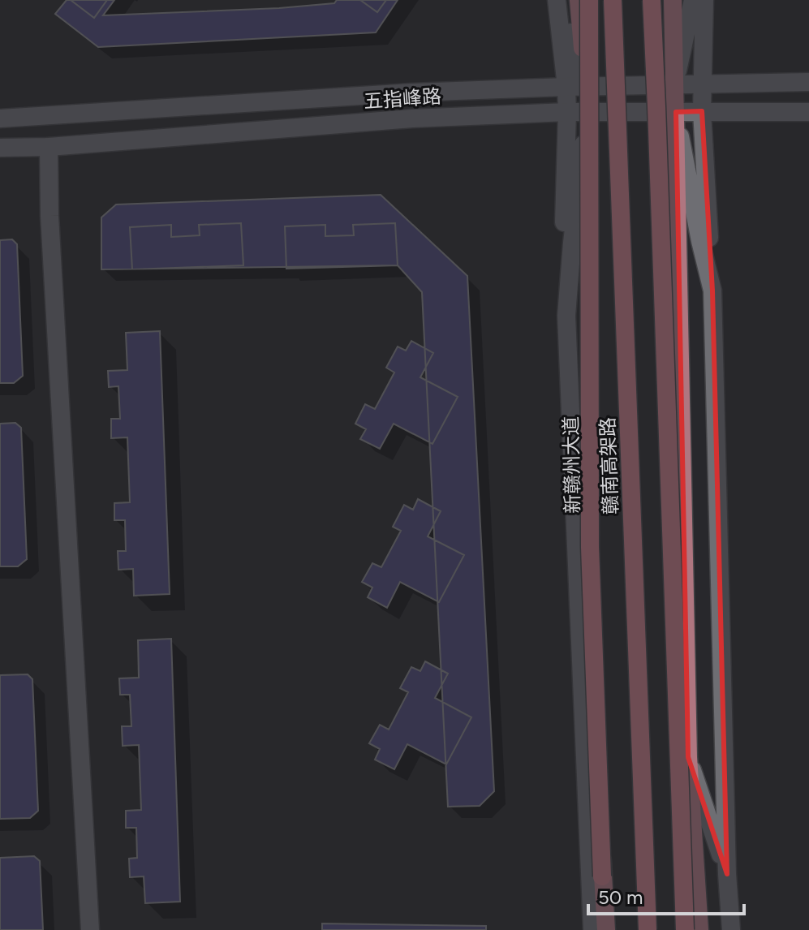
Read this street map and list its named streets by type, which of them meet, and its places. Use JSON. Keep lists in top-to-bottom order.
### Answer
{
  "streets": {
    "highway": ["赣南高架路"],
    "main road": ["新赣州大道"],
    "street": ["五指峰路"]
  },
  "crossings": [
    ["五指峰路", "新赣州大道"]
  ],
  "scale_bar": "50 m"
}
